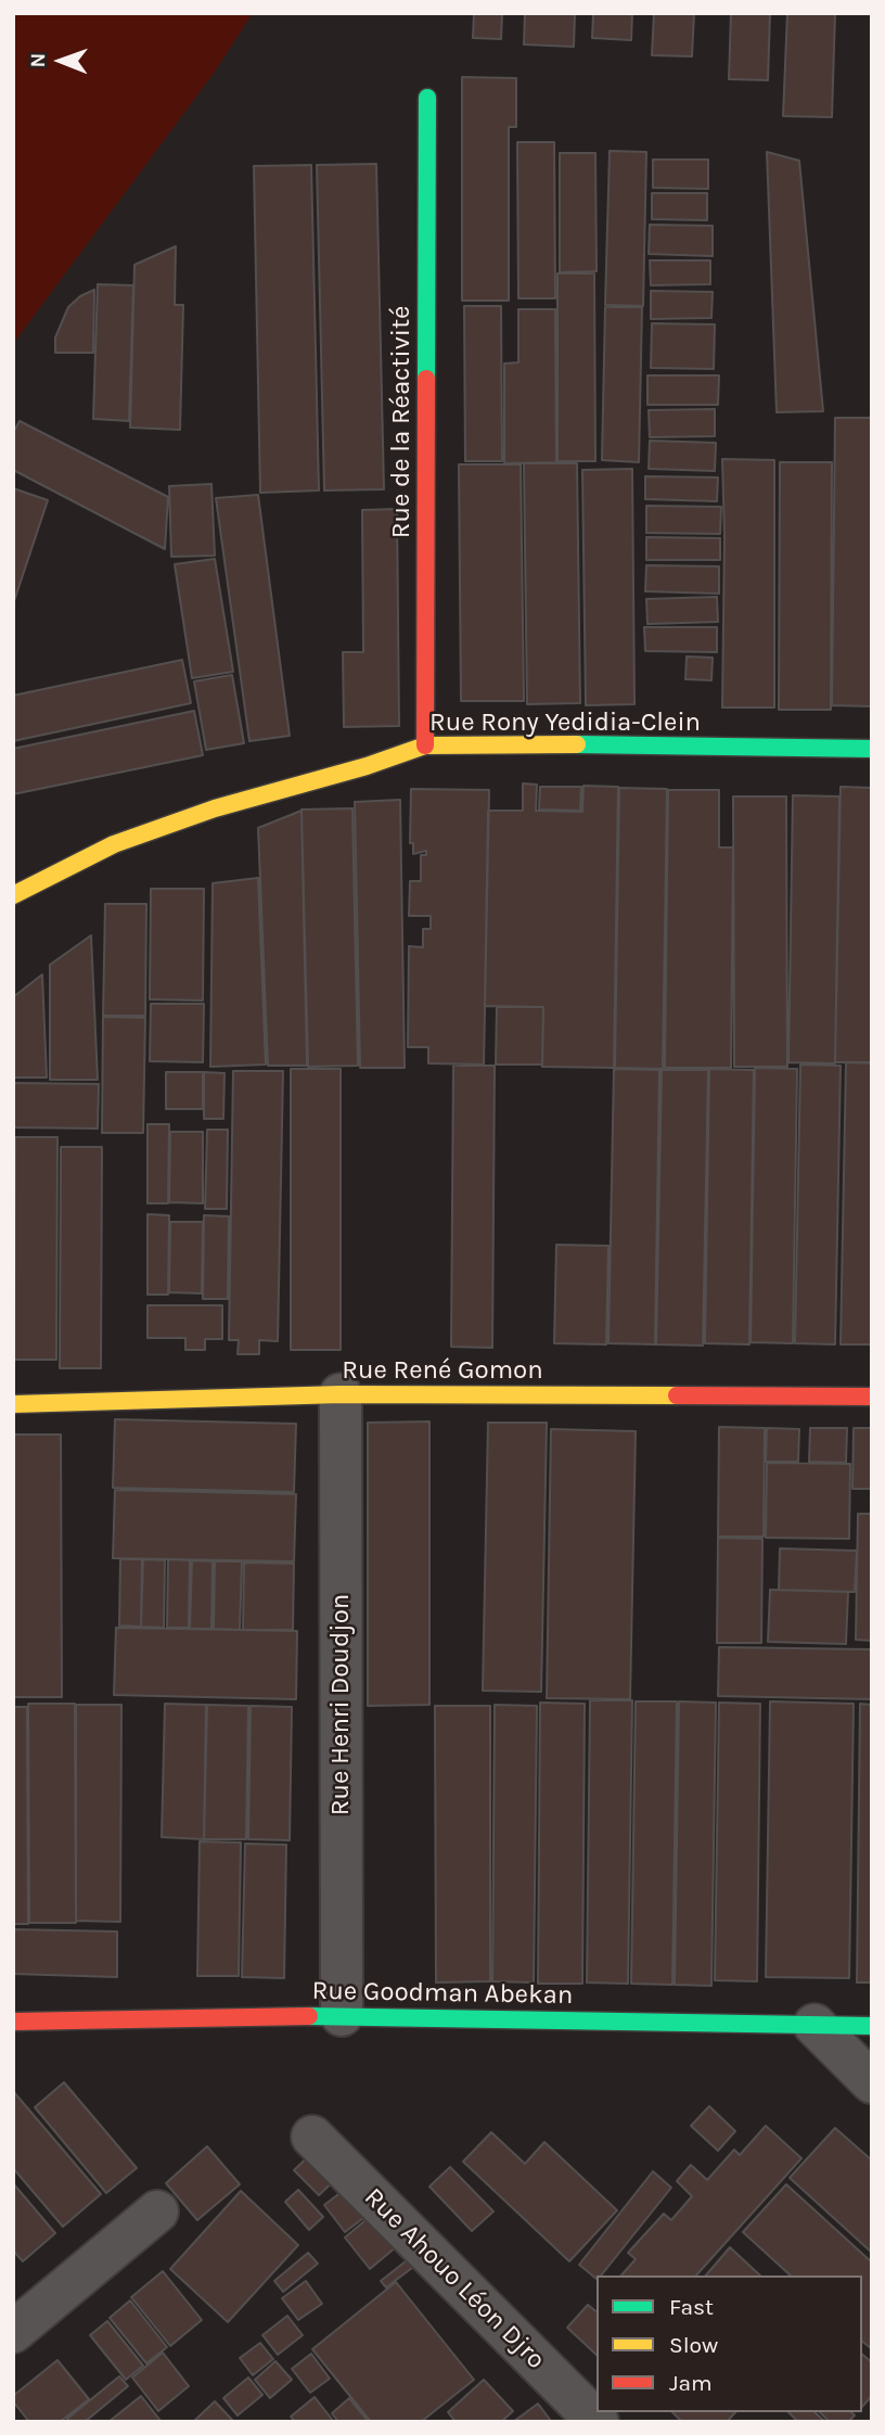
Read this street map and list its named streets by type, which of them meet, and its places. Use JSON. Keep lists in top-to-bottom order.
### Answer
{
  "streets": {
    "street": [
      "Rue de la Réactivité",
      "Rue Rony Yedidia-Clein",
      "Rue René Gomon",
      "Rue Henri Doudjon",
      "Rue Goodman Abekan",
      "Rue Ahouo Léon Djro"
    ]
  },
  "crossings": [
    ["Rue de la Réactivité", "Rue Rony Yedidia-Clein"],
    ["Rue René Gomon", "Rue Henri Doudjon"],
    ["Rue Henri Doudjon", "Rue Goodman Abekan"]
  ],
  "legend": ["Fast", "Slow", "Jam"],
  "north": "left"
}
